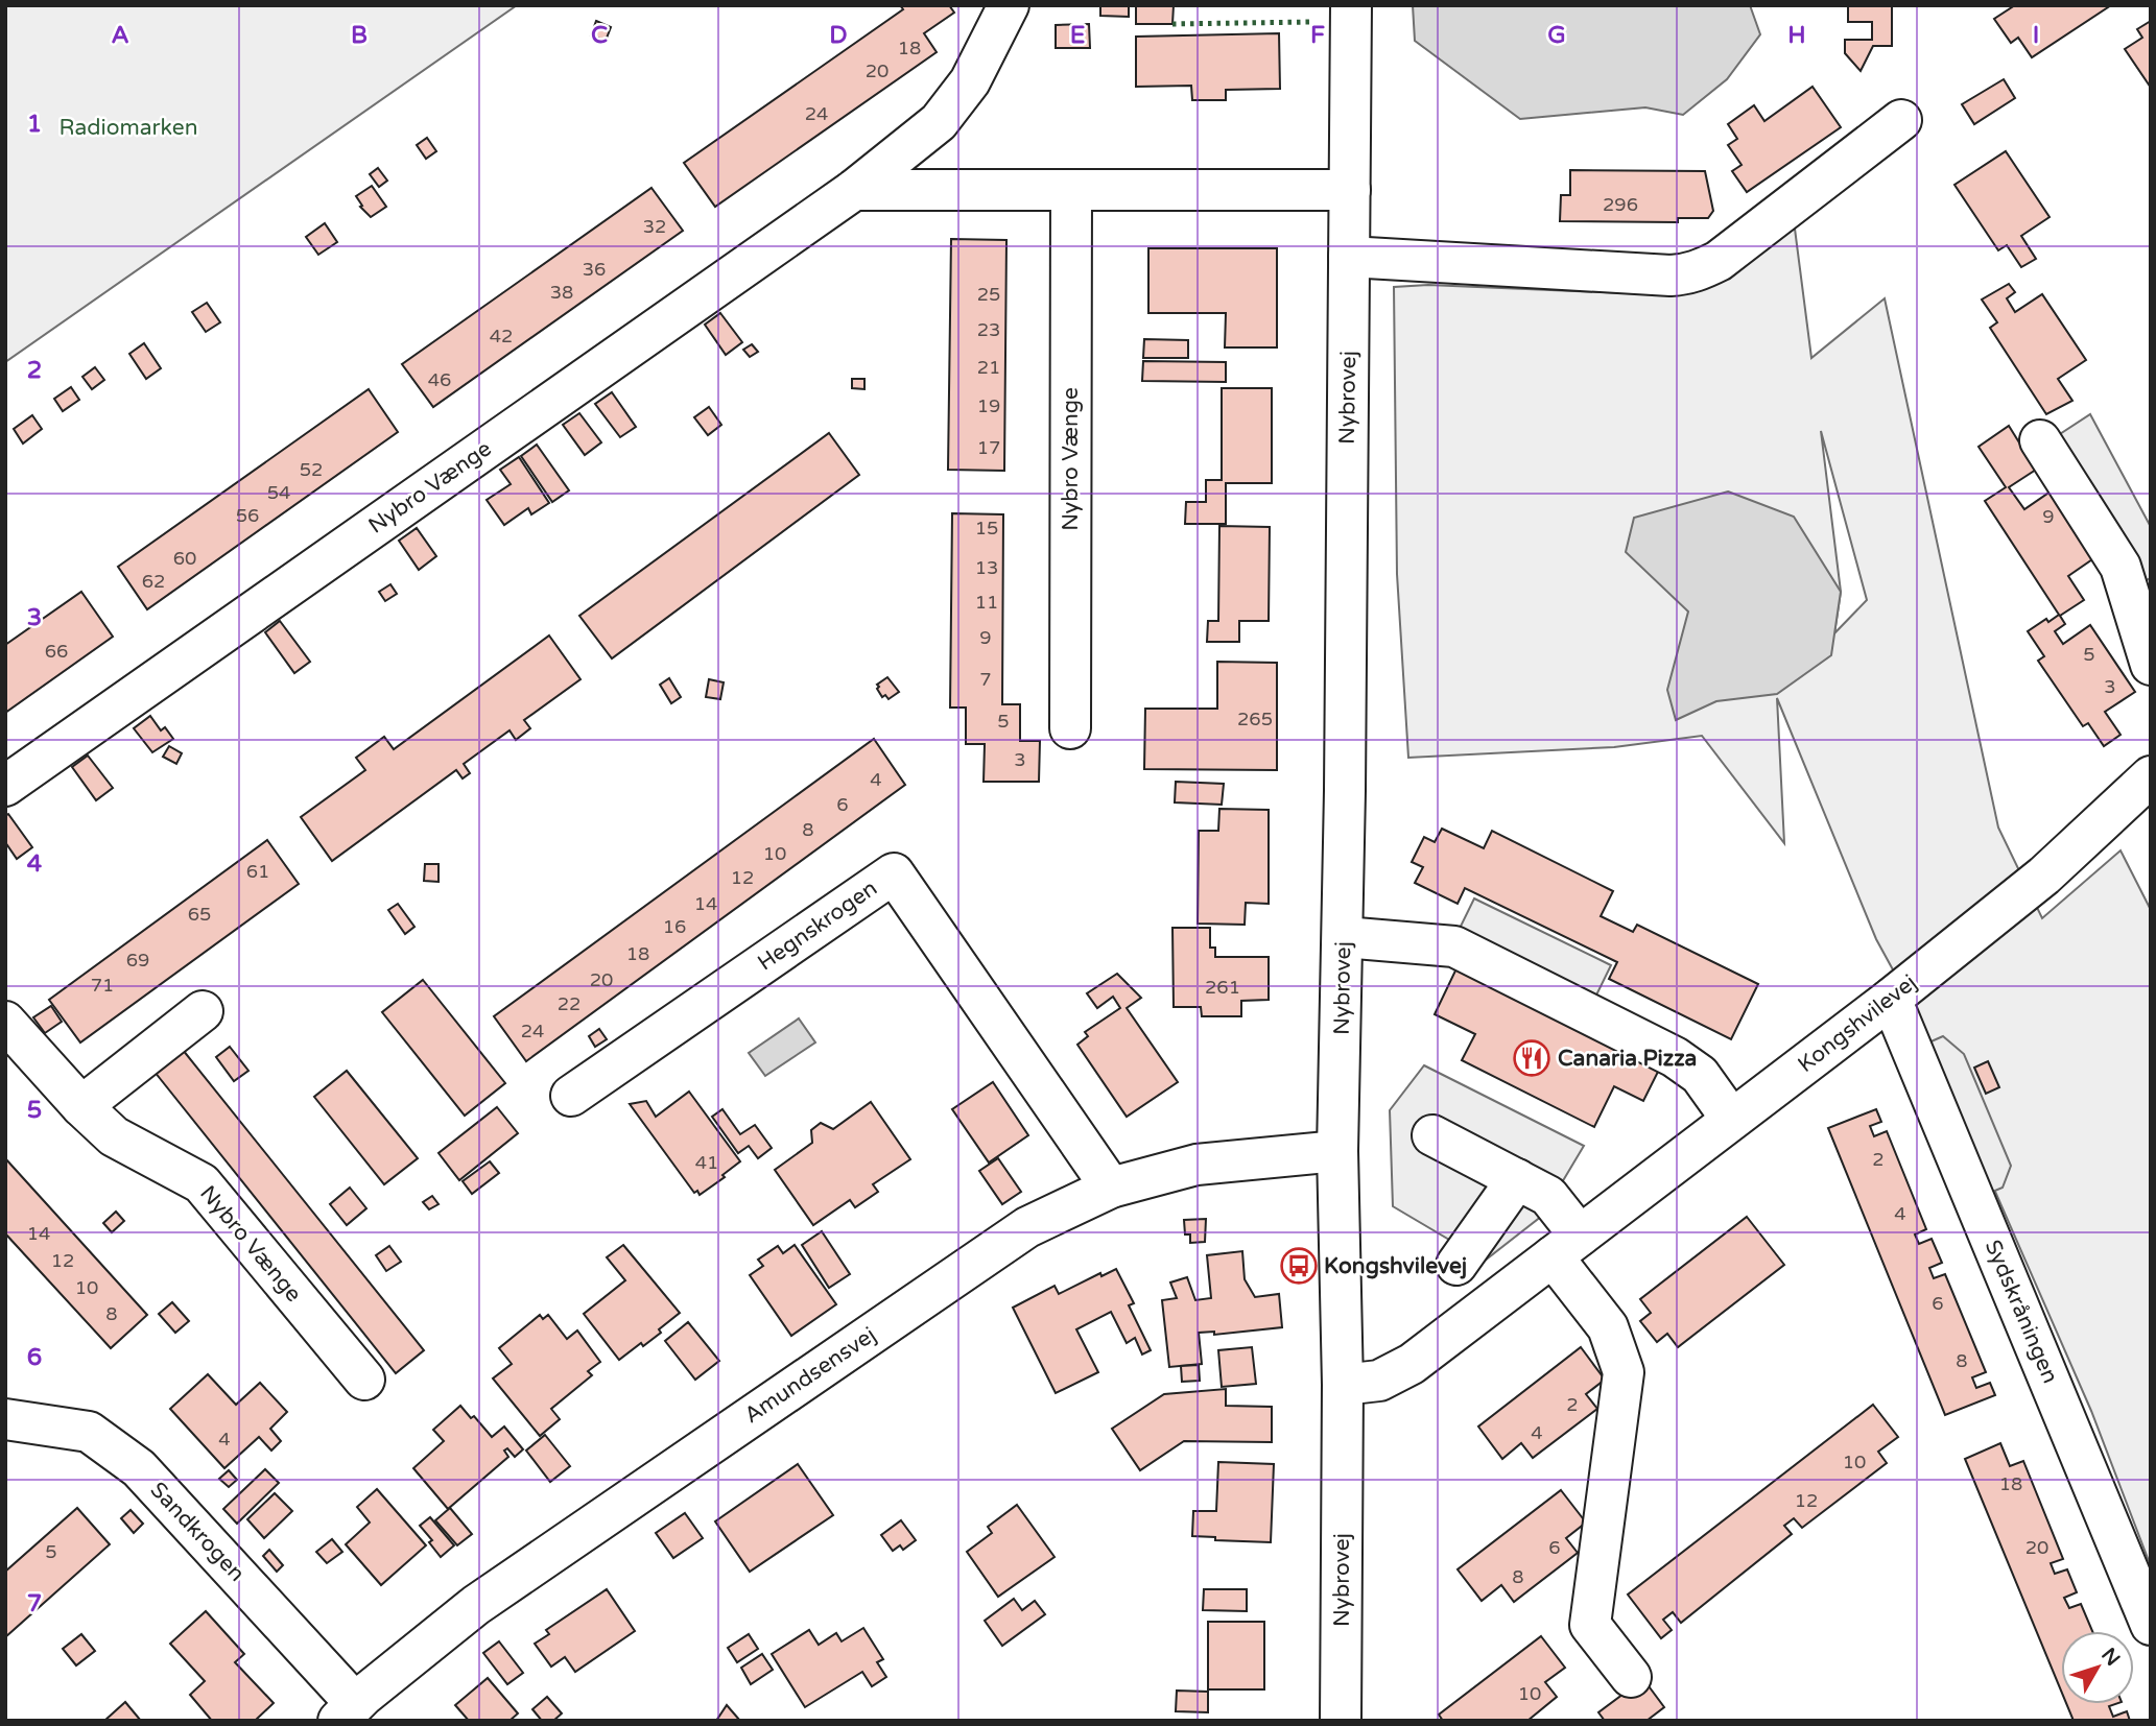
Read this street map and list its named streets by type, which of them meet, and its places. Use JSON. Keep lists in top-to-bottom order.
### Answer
{
  "streets": {
    "street": [
      "Nybrovej",
      "Nybro Vænge",
      "Hegnskrogen",
      "Kongshvilevej",
      "Sydskråningen",
      "Amundsensvej",
      "Sandkrogen"
    ]
  },
  "crossings": [
    ["Nybrovej", "Kongshvilevej"],
    ["Nybrovej", "Amundsensvej"],
    ["Hegnskrogen", "Amundsensvej"],
    ["Kongshvilevej", "Sydskråningen"],
    ["Amundsensvej", "Sandkrogen"]
  ],
  "parks": ["Radiomarken"],
  "places": {
    "restaurant": ["Canaria Pizza"],
    "bus stop": ["Kongshvilevej"]
  },
  "house_numbers": [
    "18",
    "20",
    "24",
    "296",
    "32",
    "36",
    "38",
    "25",
    "23",
    "42",
    "21",
    "46",
    "19",
    "17",
    "52",
    "54",
    "56",
    "9",
    "15",
    "60",
    "13",
    "62",
    "11",
    "9",
    "66",
    "5",
    "7",
    "3",
    "265",
    "5",
    "3",
    "4",
    "6",
    "8",
    "10",
    "61",
    "12",
    "14",
    "65",
    "16",
    "18",
    "69",
    "20",
    "71",
    "261",
    "22",
    "24",
    "2",
    "41",
    "4",
    "14",
    "12",
    "10",
    "6",
    "8",
    "8",
    "2",
    "4",
    "4",
    "10",
    "18",
    "12",
    "6",
    "20",
    "5",
    "8",
    "10"
  ],
  "north": "top right",
  "grid": {
    "columns": [
      "A",
      "B",
      "C",
      "D",
      "E",
      "F",
      "G",
      "H",
      "I"
    ],
    "rows": [
      "1",
      "2",
      "3",
      "4",
      "5",
      "6",
      "7"
    ]
  }
}
